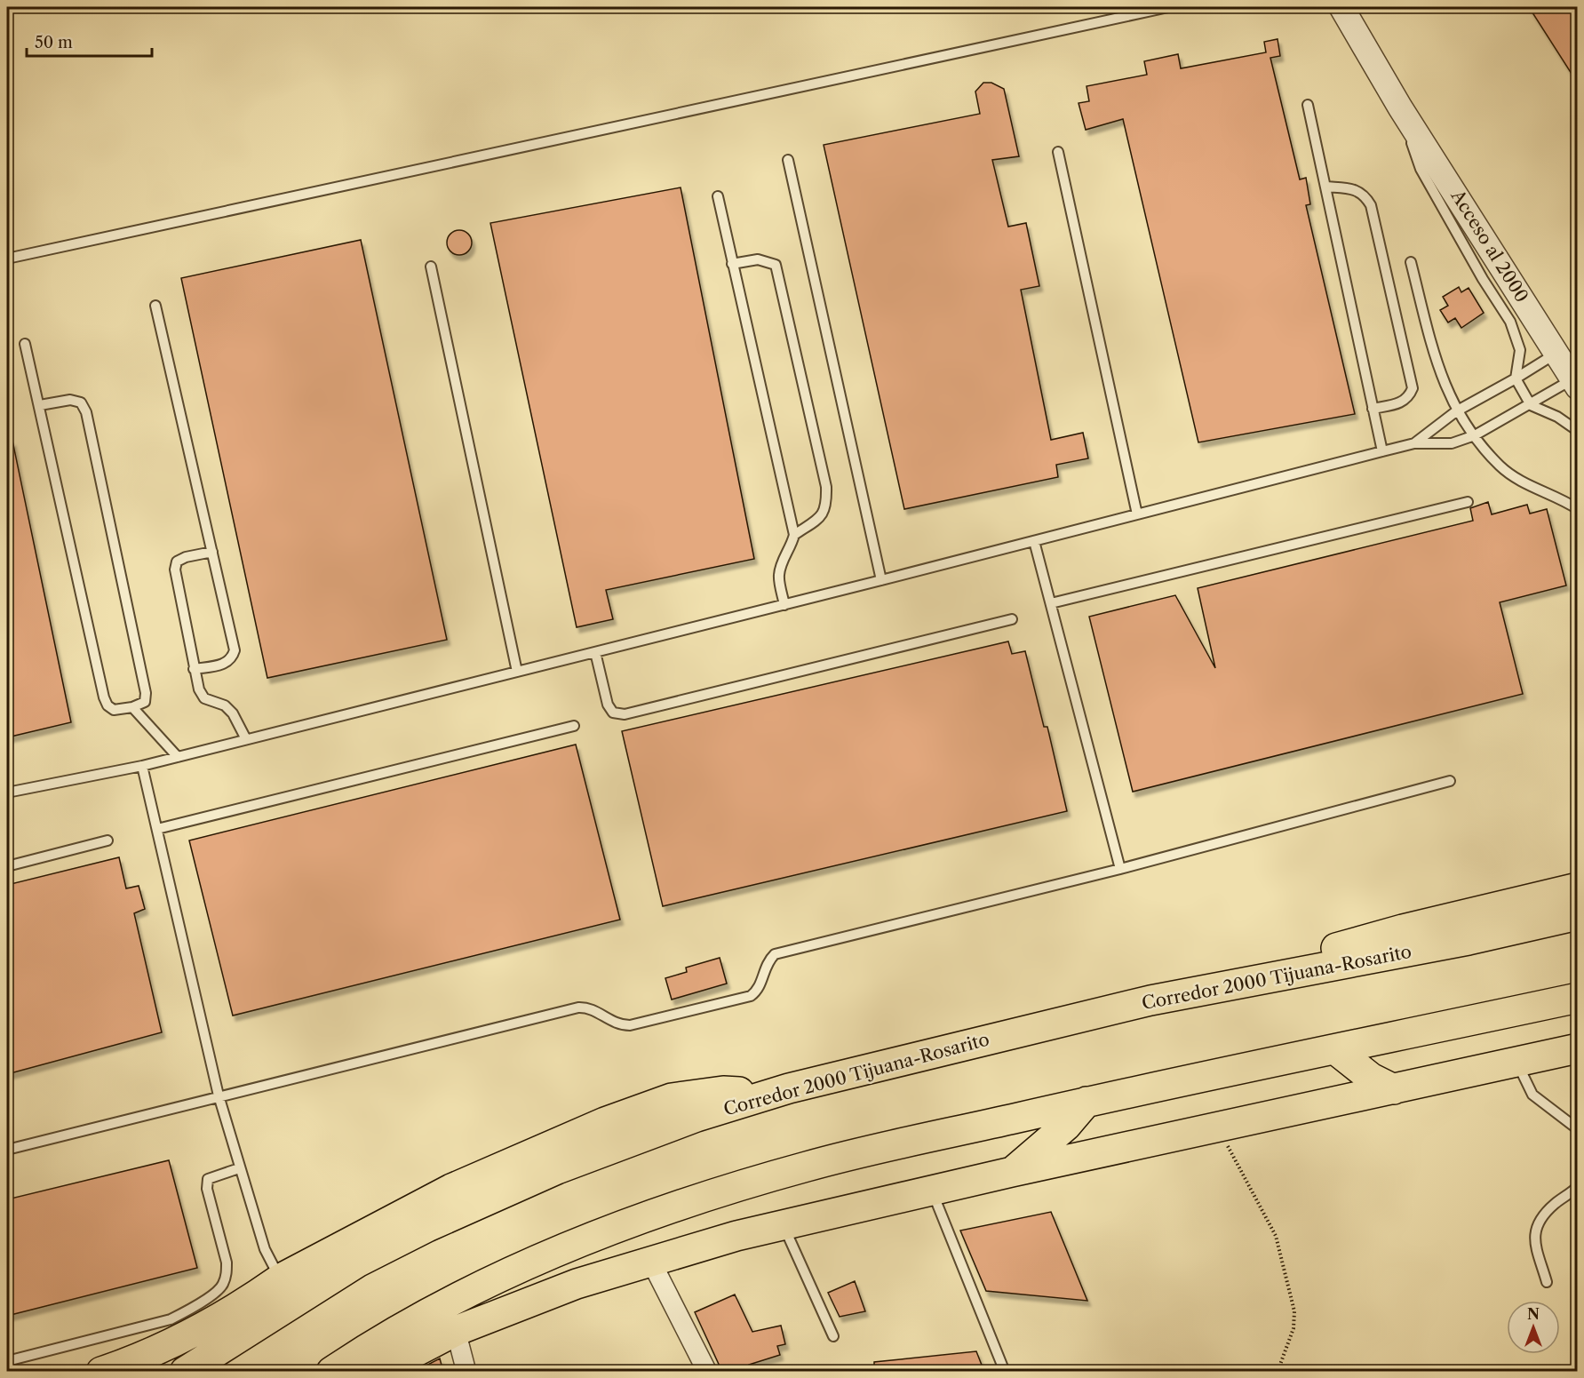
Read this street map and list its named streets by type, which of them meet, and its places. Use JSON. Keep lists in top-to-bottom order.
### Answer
{
  "streets": {
    "highway": ["Corredor 2000 Tijuana-Rosarito"],
    "street": ["Acceso al 2000"]
  },
  "scale_bar": "50 m",
  "north": "top"
}
